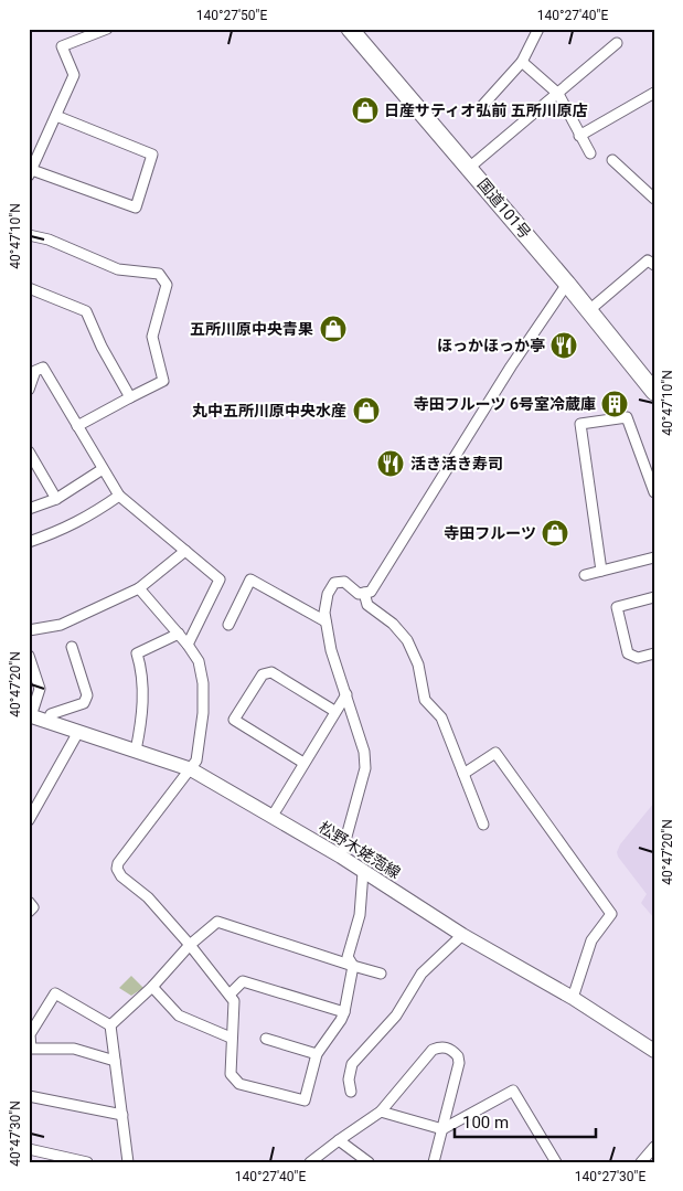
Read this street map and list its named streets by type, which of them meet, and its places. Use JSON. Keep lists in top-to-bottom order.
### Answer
{
  "streets": {
    "highway": ["国道101号"],
    "main road": ["松野木姥萢線"]
  },
  "places": {
    "shop": [
      "日産サティオ弘前 五所川原店",
      "五所川原中央青果",
      "丸中五所川原中央水産",
      "寺田フルーツ"
    ],
    "restaurant": ["ほっかほっか亭", "活き活き寿司"],
    "building": ["寺田フルーツ 6号室冷蔵庫"]
  },
  "scale_bar": "100 m",
  "coordinates": [
    "140°27'50\"E",
    "140°27'40\"E",
    "40°47'10\"N",
    "40°47'20\"N",
    "40°47'30\"N",
    "140°27'30\"E"
  ]
}
